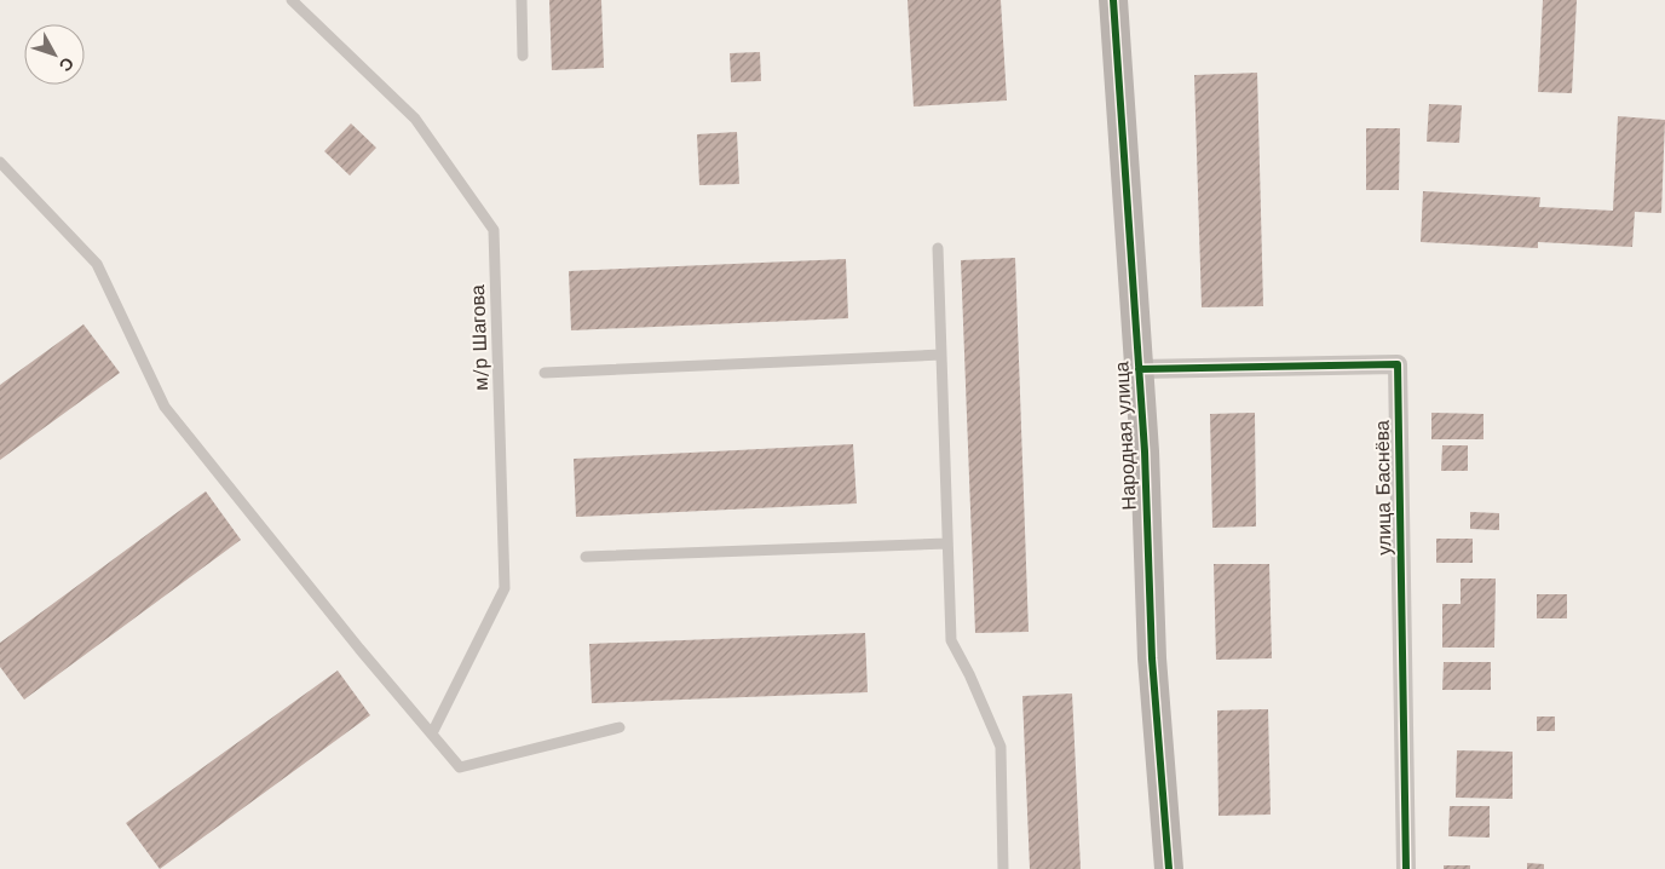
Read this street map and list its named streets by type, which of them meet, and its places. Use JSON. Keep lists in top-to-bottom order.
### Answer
{
  "streets": {
    "street": ["Народная улица", "улица Баснёва"],
    "lane": ["м/р Шагова"]
  },
  "crossings": [
    ["Народная улица", "улица Баснёва"]
  ],
  "north": "bottom right"
}
